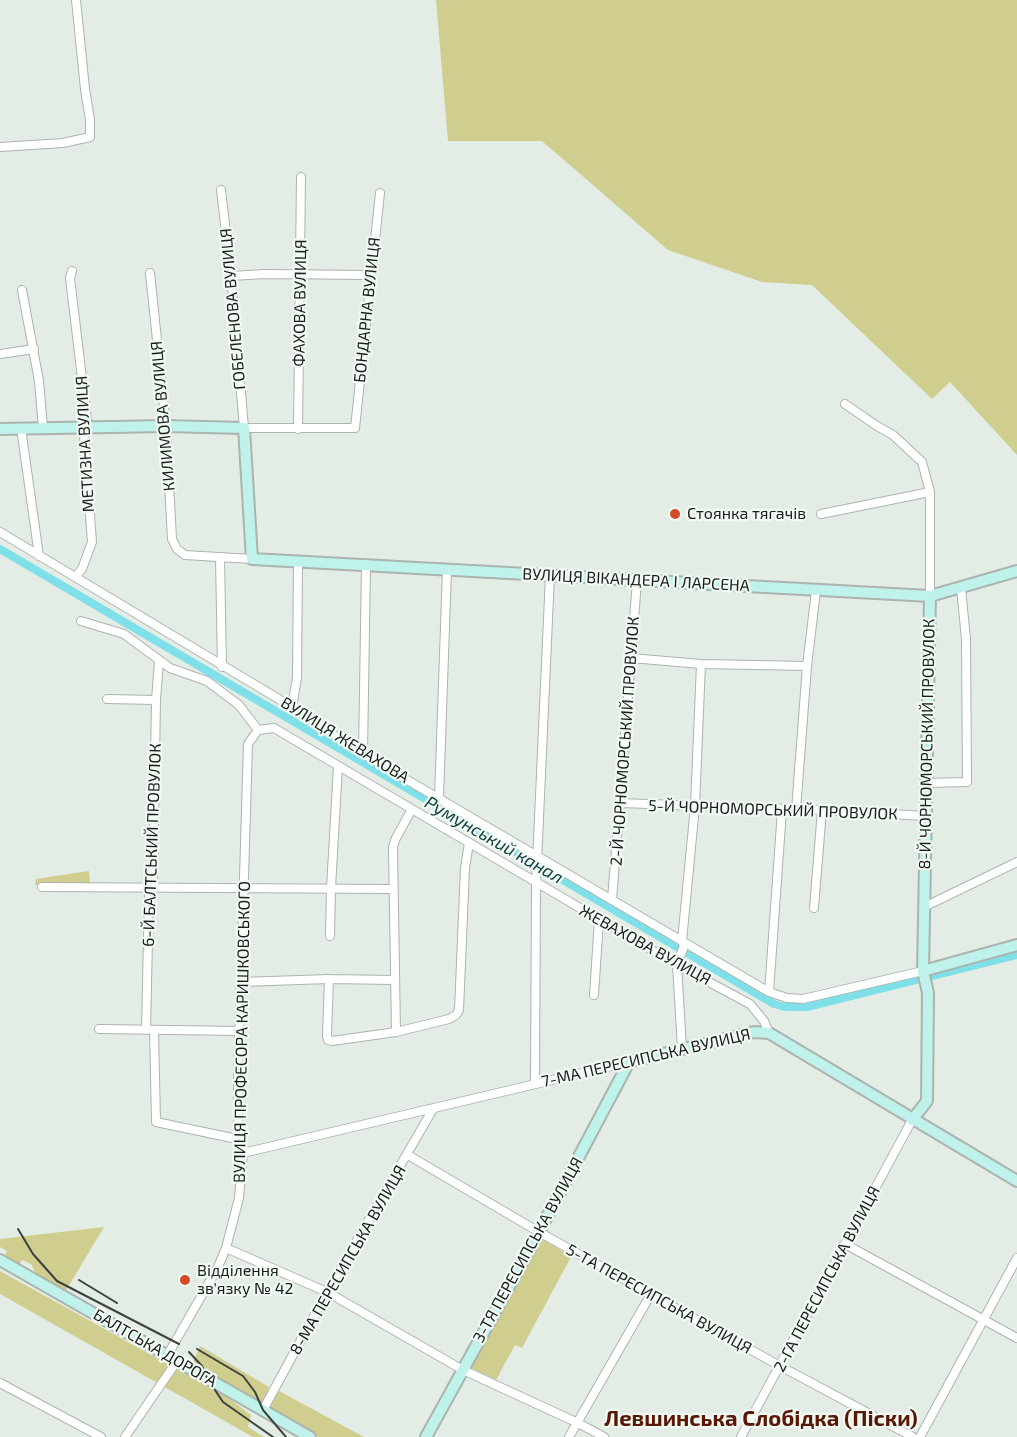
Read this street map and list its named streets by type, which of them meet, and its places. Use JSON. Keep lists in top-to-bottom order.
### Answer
{
  "streets": {
    "street": [
      "ФАХОВА ВУЛИЦЯ",
      "ГОБЕЛЕНОВА ВУЛИЦЯ",
      "БОНДАРНА ВУЛИЦЯ",
      "КИЛИМОВА ВУЛИЦЯ",
      "МЕТИЗНА ВУЛИЦЯ",
      "ВУЛИЦЯ ВІКАНДЕРА І ЛАРСЕНА",
      "ВУЛИЦЯ ЖЕВАХОВА",
      "2-Й ЧОРНОМОРСЬКИЙ ПРОВУЛОК",
      "8-Й ЧОРНОМОРСЬКИЙ ПРОВУЛОК",
      "5-Й ЧОРНОМОРСЬКИЙ ПРОВУЛОК",
      "6-Й БАЛТСЬКИЙ ПРОВУЛОК",
      "ЖЕВАХОВА ВУЛИЦЯ",
      "ВУЛИЦЯ ПРОФЕСОРА КАРИШКОВСЬКОГО",
      "7-МА ПЕРЕСИПСЬКА ВУЛИЦЯ",
      "3-ТЯ ПЕРЕСИПСЬКА ВУЛИЦЯ",
      "8-МА ПЕРЕСИПСЬКА ВУЛИЦЯ",
      "2-ГА ПЕРЕСИПСЬКА ВУЛИЦЯ",
      "5-ТА ПЕРЕСИПСЬКА ВУЛИЦЯ",
      "БАЛТСЬКА ДОРОГА"
    ]
  },
  "crossings": [
    ["ФАХОВА ВУЛИЦЯ", "БОНДАРНА ВУЛИЦЯ"],
    ["КИЛИМОВА ВУЛИЦЯ", "ВУЛИЦЯ ВІКАНДЕРА І ЛАРСЕНА"],
    ["МЕТИЗНА ВУЛИЦЯ", "ВУЛИЦЯ ЖЕВАХОВА"],
    ["ВУЛИЦЯ ВІКАНДЕРА І ЛАРСЕНА", "2-Й ЧОРНОМОРСЬКИЙ ПРОВУЛОК"],
    ["ВУЛИЦЯ ВІКАНДЕРА І ЛАРСЕНА", "8-Й ЧОРНОМОРСЬКИЙ ПРОВУЛОК"],
    ["ВУЛИЦЯ ЖЕВАХОВА", "2-Й ЧОРНОМОРСЬКИЙ ПРОВУЛОК"],
    ["ВУЛИЦЯ ЖЕВАХОВА", "8-Й ЧОРНОМОРСЬКИЙ ПРОВУЛОК"],
    ["2-Й ЧОРНОМОРСЬКИЙ ПРОВУЛОК", "5-Й ЧОРНОМОРСЬКИЙ ПРОВУЛОК"],
    ["8-Й ЧОРНОМОРСЬКИЙ ПРОВУЛОК", "5-Й ЧОРНОМОРСЬКИЙ ПРОВУЛОК"],
    ["8-Й ЧОРНОМОРСЬКИЙ ПРОВУЛОК", "7-МА ПЕРЕСИПСЬКА ВУЛИЦЯ"],
    ["8-Й ЧОРНОМОРСЬКИЙ ПРОВУЛОК", "2-ГА ПЕРЕСИПСЬКА ВУЛИЦЯ"],
    ["6-Й БАЛТСЬКИЙ ПРОВУЛОК", "ВУЛИЦЯ ПРОФЕСОРА КАРИШКОВСЬКОГО"],
    ["ЖЕВАХОВА ВУЛИЦЯ", "ВУЛИЦЯ ПРОФЕСОРА КАРИШКОВСЬКОГО"],
    ["ЖЕВАХОВА ВУЛИЦЯ", "7-МА ПЕРЕСИПСЬКА ВУЛИЦЯ"],
    ["ВУЛИЦЯ ПРОФЕСОРА КАРИШКОВСЬКОГО", "7-МА ПЕРЕСИПСЬКА ВУЛИЦЯ"],
    ["ВУЛИЦЯ ПРОФЕСОРА КАРИШКОВСЬКОГО", "БАЛТСЬКА ДОРОГА"],
    ["7-МА ПЕРЕСИПСЬКА ВУЛИЦЯ", "3-ТЯ ПЕРЕСИПСЬКА ВУЛИЦЯ"],
    ["7-МА ПЕРЕСИПСЬКА ВУЛИЦЯ", "8-МА ПЕРЕСИПСЬКА ВУЛИЦЯ"],
    ["7-МА ПЕРЕСИПСЬКА ВУЛИЦЯ", "2-ГА ПЕРЕСИПСЬКА ВУЛИЦЯ"],
    ["3-ТЯ ПЕРЕСИПСЬКА ВУЛИЦЯ", "5-ТА ПЕРЕСИПСЬКА ВУЛИЦЯ"],
    ["8-МА ПЕРЕСИПСЬКА ВУЛИЦЯ", "5-ТА ПЕРЕСИПСЬКА ВУЛИЦЯ"],
    ["8-МА ПЕРЕСИПСЬКА ВУЛИЦЯ", "БАЛТСЬКА ДОРОГА"],
    ["2-ГА ПЕРЕСИПСЬКА ВУЛИЦЯ", "5-ТА ПЕРЕСИПСЬКА ВУЛИЦЯ"]
  ],
  "districts": ["Левшинська Слобідка (Піски)"],
  "water": ["Румунський канал"],
  "places": ["Стоянка тягачів", "Відділення зв'язку № 42"]
}
